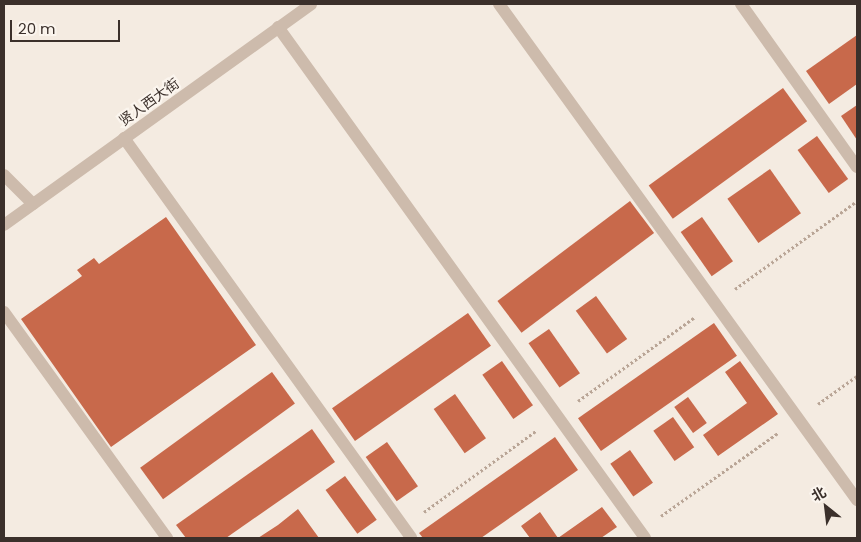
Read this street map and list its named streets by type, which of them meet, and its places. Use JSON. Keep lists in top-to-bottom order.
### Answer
{
  "streets": {
    "street": ["贤人西大街"]
  },
  "scale_bar": "20 m",
  "north": "top left"
}
